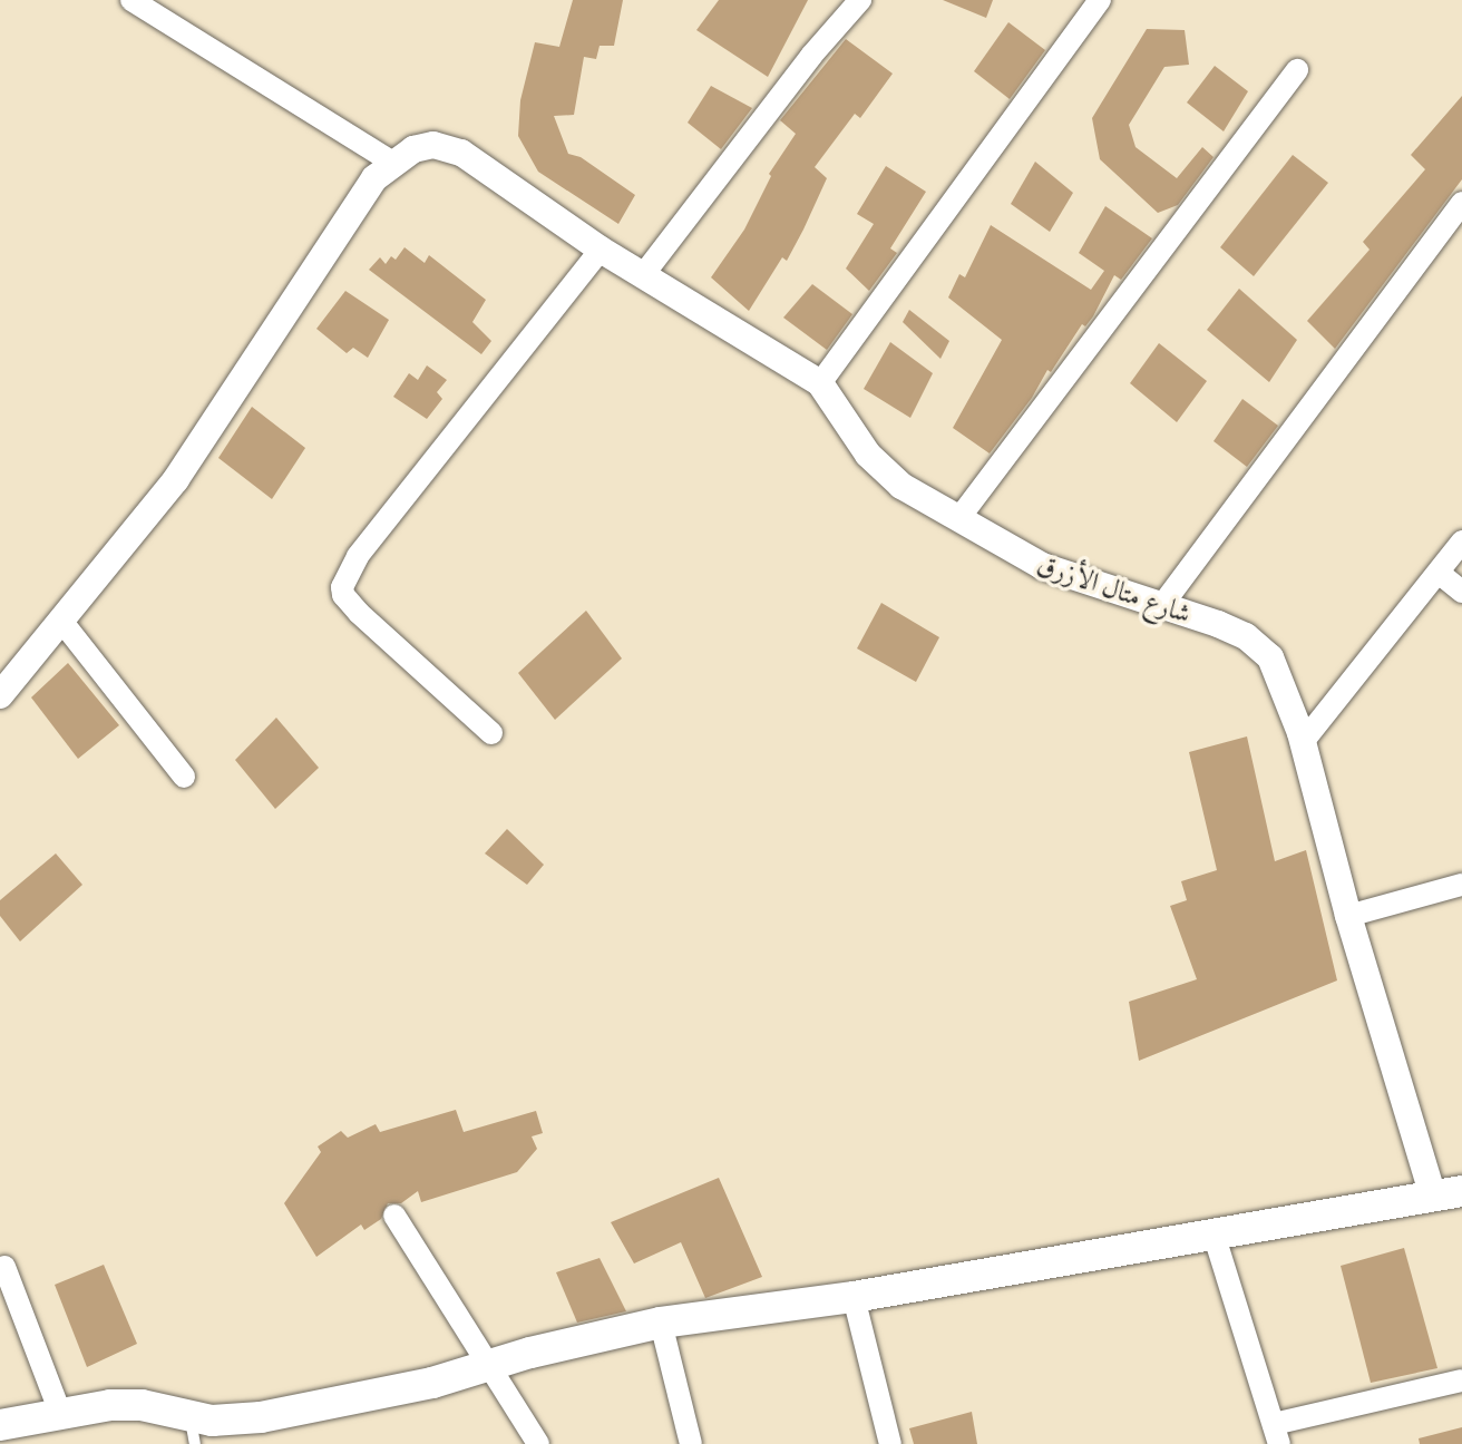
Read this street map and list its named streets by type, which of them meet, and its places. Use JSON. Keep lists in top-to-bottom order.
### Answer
{
  "streets": {
    "street": ["شارع متال الأزرق"]
  }
}
